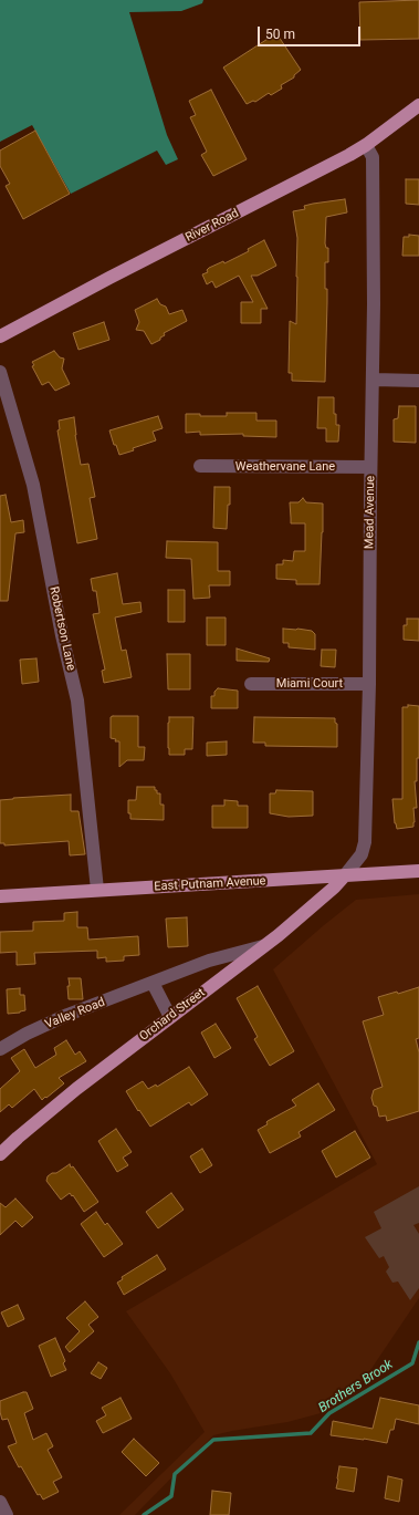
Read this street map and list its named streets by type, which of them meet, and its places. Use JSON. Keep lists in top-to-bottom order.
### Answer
{
  "streets": {
    "main road": ["River Road", "East Putnam Avenue", "Orchard Street"],
    "street": [
      "Weathervane Lane",
      "Mead Avenue",
      "Robertson Lane",
      "Miami Court",
      "Valley Road"
    ]
  },
  "crossings": [
    ["River Road", "Mead Avenue"],
    ["Weathervane Lane", "Mead Avenue"],
    ["Mead Avenue", "Miami Court"],
    ["Mead Avenue", "East Putnam Avenue"],
    ["Mead Avenue", "Orchard Street"],
    ["Robertson Lane", "East Putnam Avenue"],
    ["East Putnam Avenue", "Orchard Street"],
    ["Valley Road", "Orchard Street"]
  ],
  "water": ["Brothers Brook"],
  "scale_bar": "50 m"
}
